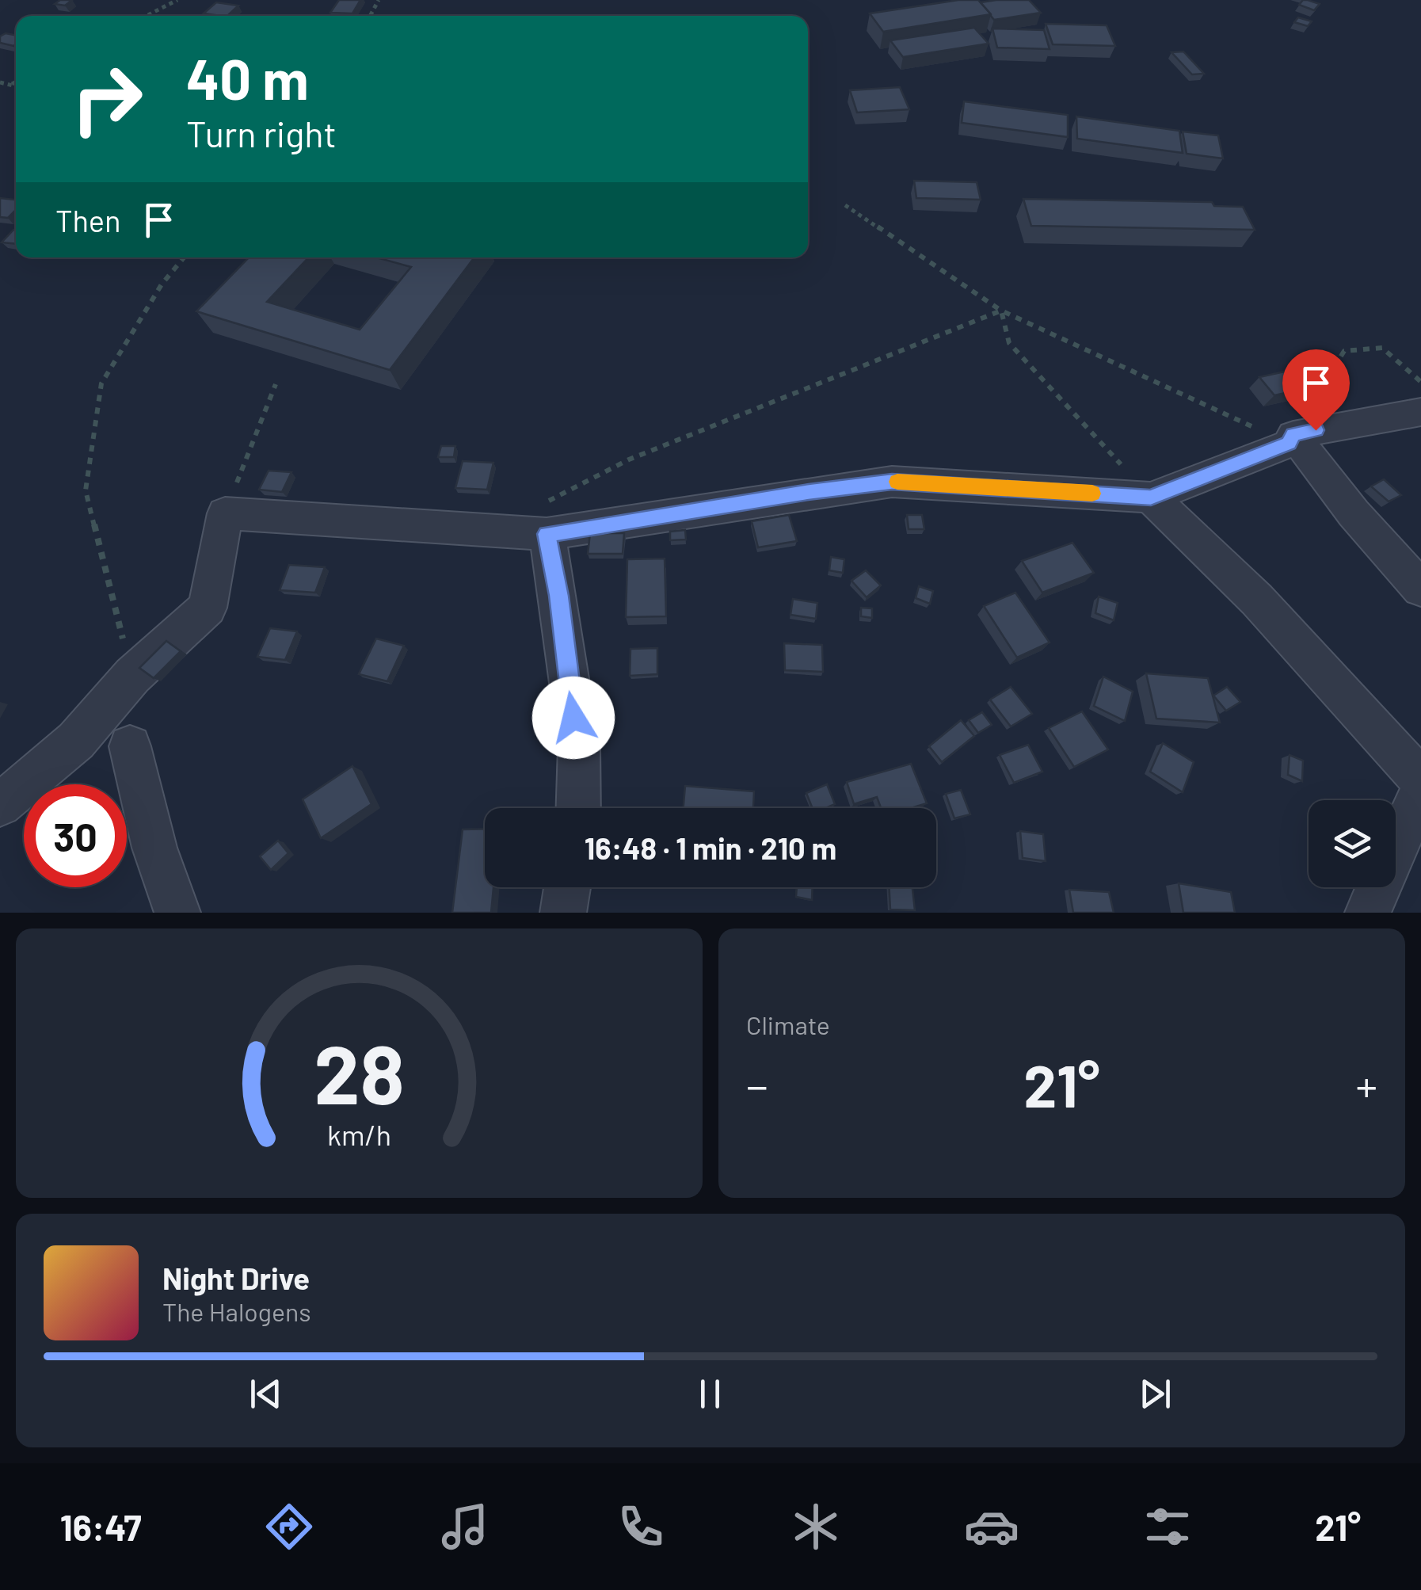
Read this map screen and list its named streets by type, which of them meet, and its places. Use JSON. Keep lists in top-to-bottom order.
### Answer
{
  "page": {
    "turn": ["40 m", "Turn right"],
    "then": "Then",
    "limit": "30",
    "trip": "16:48 · 1 min · 210 m",
    "tile": "Climate",
    "heat": ["−", "21°", "+"],
    "song": ["Night Drive", "The Halogens"],
    "tabs": ["16:47", "21°"],
    "gauge": ["28", "km/h"]
  }
}
